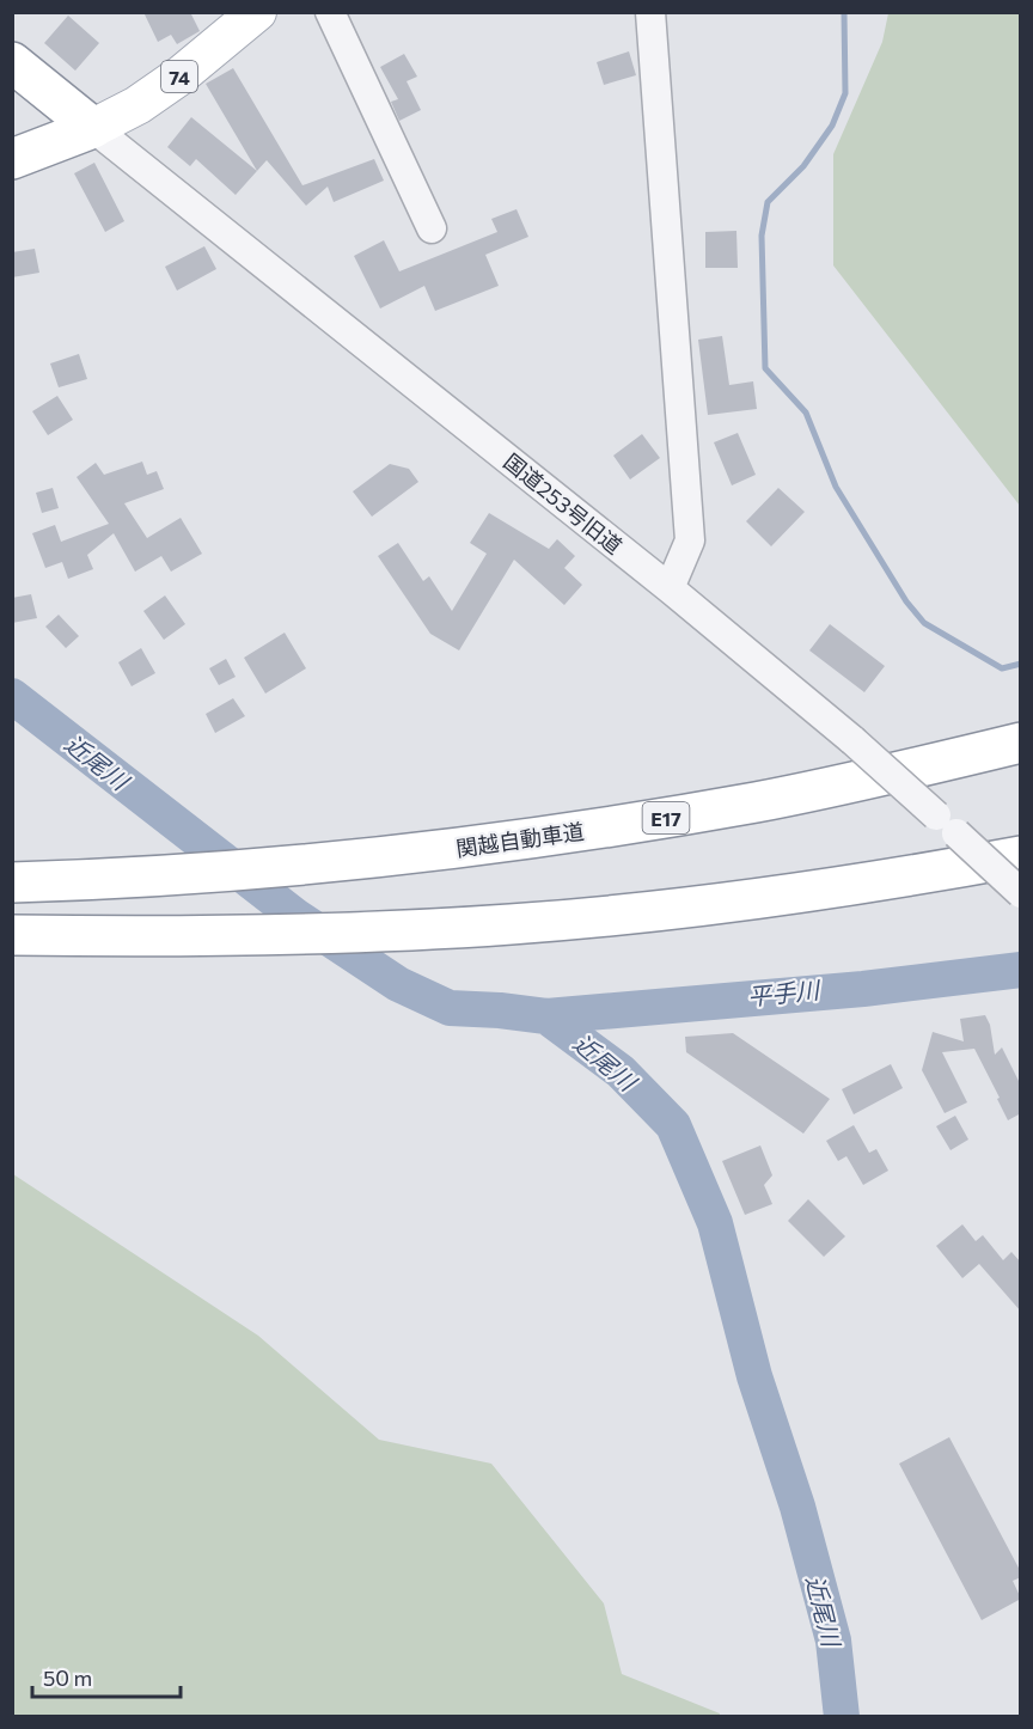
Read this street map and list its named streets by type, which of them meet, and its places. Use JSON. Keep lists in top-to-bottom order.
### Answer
{
  "streets": {
    "highway": ["E17", "関越自動車道"],
    "main road": ["74"],
    "street": ["国道253号旧道"]
  },
  "crossings": [
    ["74", "国道253号旧道"]
  ],
  "water": ["近尾川", "平手川"],
  "scale_bar": "50 m"
}
